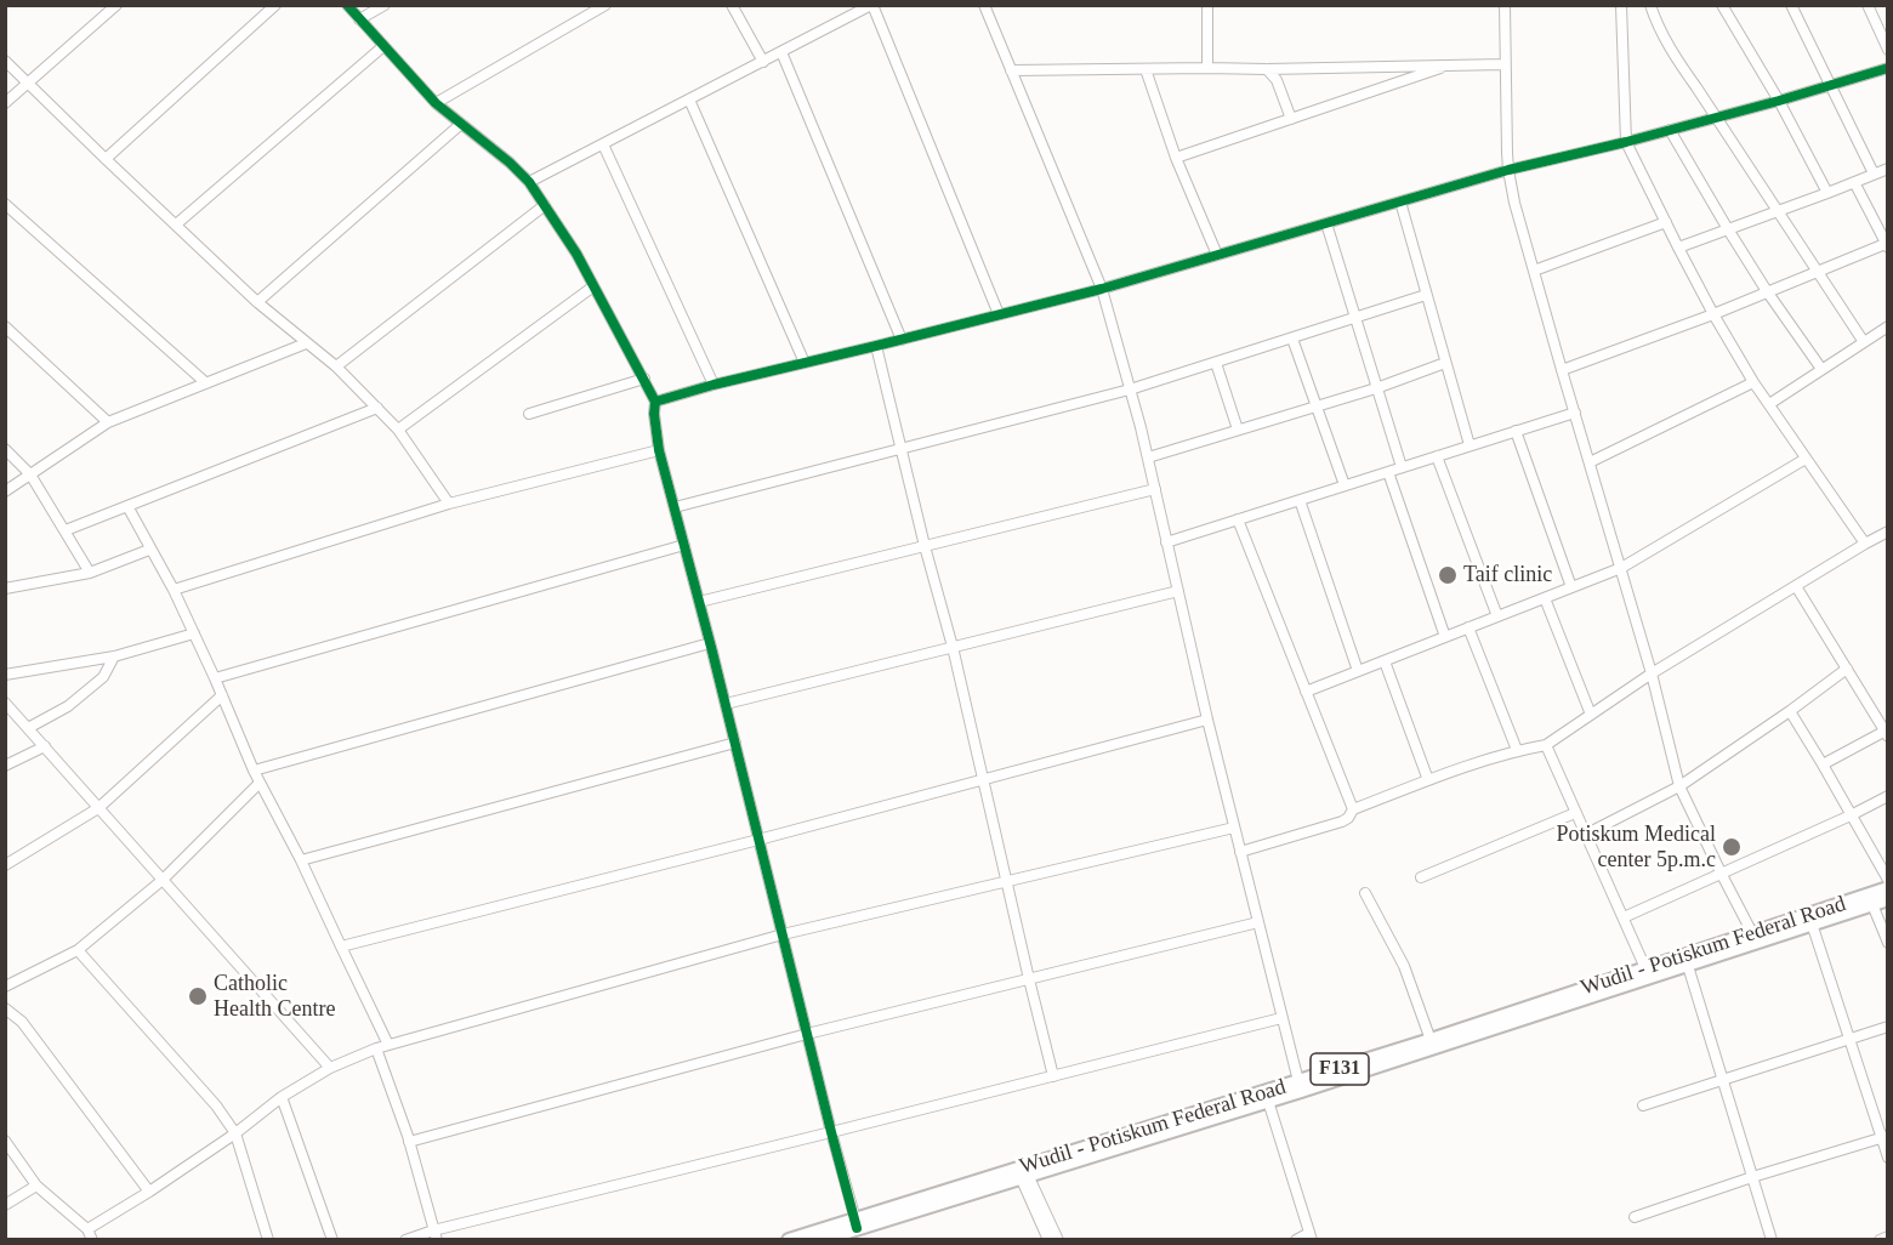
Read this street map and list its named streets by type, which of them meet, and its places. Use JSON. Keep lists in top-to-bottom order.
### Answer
{
  "streets": {
    "main road": ["Wudil - Potiskum Federal Road", "F131"]
  },
  "places": ["Taif clinic", "Potiskum Medical center 5p.m.c", "Catholic Health Centre"]
}
